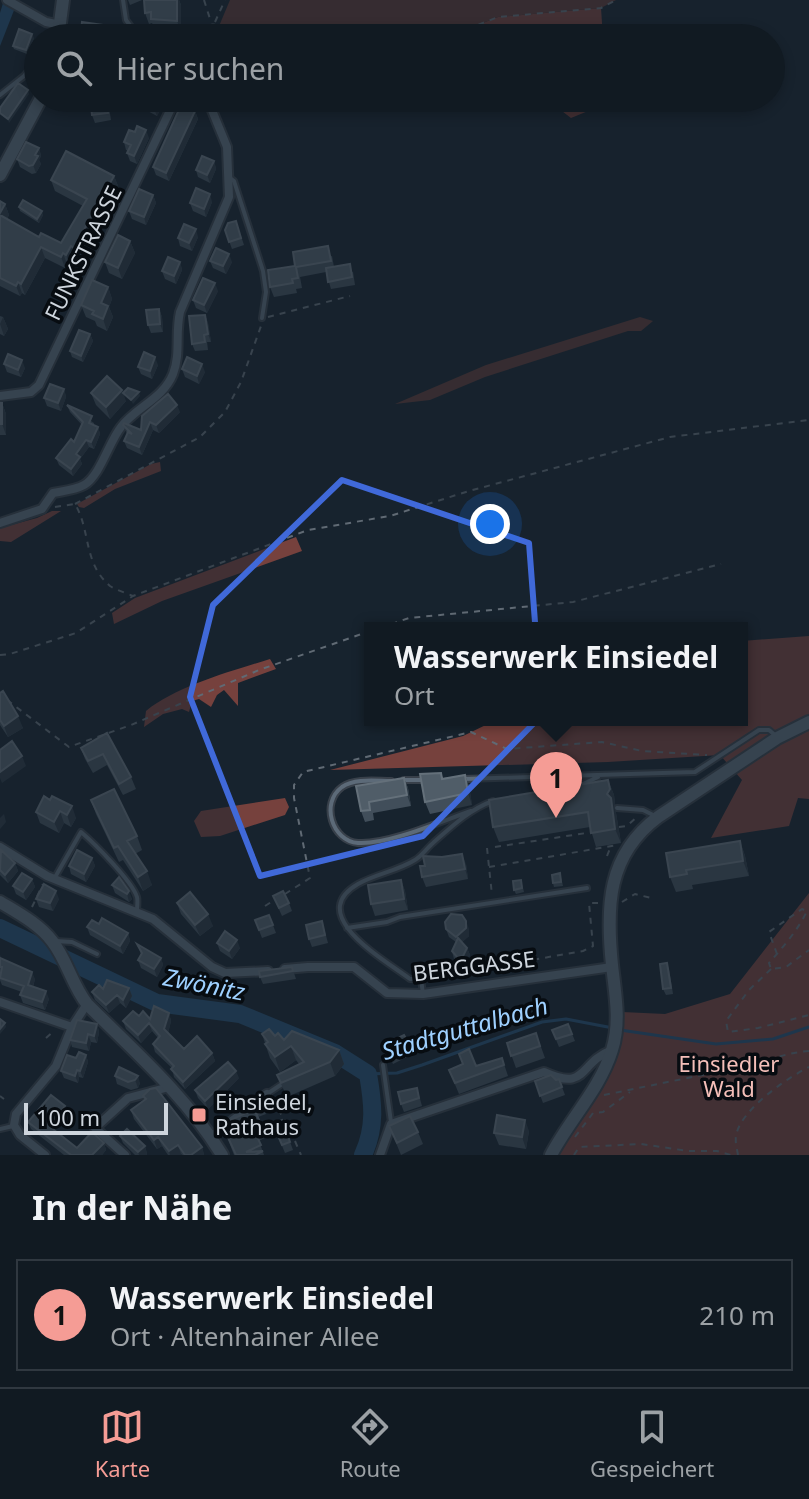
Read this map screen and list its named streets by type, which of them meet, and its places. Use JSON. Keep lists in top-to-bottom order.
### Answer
{
  "streets": {
    "street": ["FUNKSTRASSE", "BERGGASSE"]
  },
  "water": ["Zwönitz", "Stadtguttalbach"],
  "parks": ["Einsiedler Wald"],
  "places": {
    "transit": ["Einsiedel, Rathaus"]
  },
  "scale_bar": "100 m",
  "page": {
    "search": "Hier suchen",
    "popup": ["Wasserwerk Einsiedel", "Ort"],
    "pins": "1",
    "scale": "100 m",
    "heading": "In der Nähe",
    "list": [
      {
        "mark": "1",
        "name": "Wasserwerk Einsiedel",
        "note": "Ort · Altenhainer Allee",
        "value": "210 m"
      }
    ],
    "nav": ["Karte", "Route", "Gespeichert"]
  }
}
